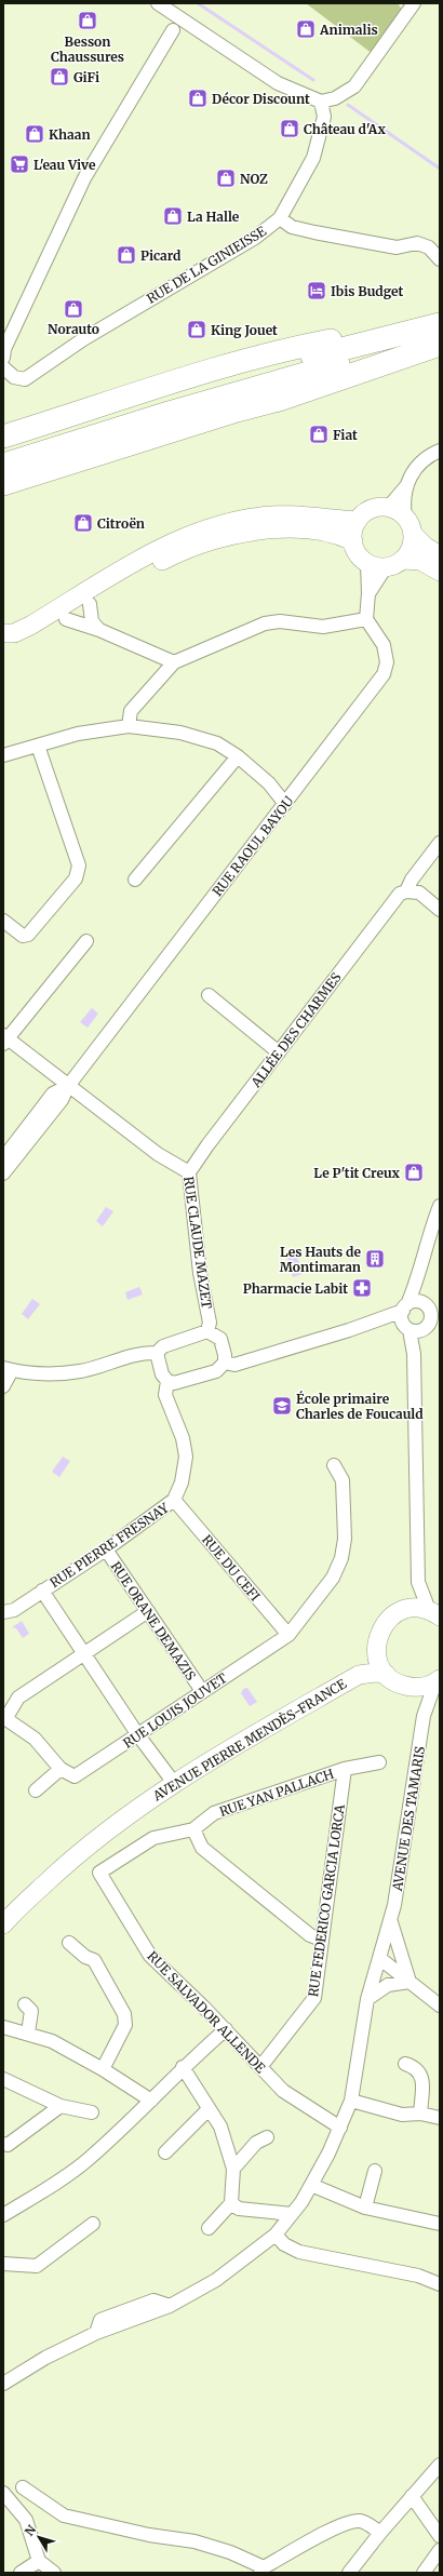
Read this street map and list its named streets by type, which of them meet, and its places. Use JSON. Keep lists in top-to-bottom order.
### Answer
{
  "streets": {
    "street": [
      "RUE DE LA GINIEISSE",
      "RUE RAOUL BAYOU",
      "ALLÉE DES CHARMES",
      "RUE CLAUDE MAZET",
      "RUE PIERRE FRESNAY",
      "RUE DU CEFI",
      "RUE ORANE DEMAZIS",
      "RUE LOUIS JOUVET",
      "AVENUE PIERRE MENDÈS-FRANCE",
      "RUE YAN PALLACH",
      "AVENUE DES TAMARIS",
      "RUE FEDERICO GARCIA LORCA",
      "RUE SALVADOR ALLENDE"
    ]
  },
  "crossings": [
    ["RUE RAOUL BAYOU", "RUE CLAUDE MAZET"],
    ["ALLÉE DES CHARMES", "RUE CLAUDE MAZET"],
    ["RUE PIERRE FRESNAY", "RUE DU CEFI"],
    ["RUE PIERRE FRESNAY", "RUE ORANE DEMAZIS"],
    ["RUE DU CEFI", "RUE LOUIS JOUVET"],
    ["RUE ORANE DEMAZIS", "RUE LOUIS JOUVET"],
    ["RUE YAN PALLACH", "RUE FEDERICO GARCIA LORCA"],
    ["RUE YAN PALLACH", "RUE SALVADOR ALLENDE"],
    ["AVENUE DES TAMARIS", "RUE SALVADOR ALLENDE"],
    ["RUE FEDERICO GARCIA LORCA", "RUE SALVADOR ALLENDE"]
  ],
  "places": {
    "shop": [
      "Besson Chaussures",
      "Animalis",
      "GiFi",
      "Décor Discount",
      "Château d'Ax",
      "Khaan",
      "NOZ",
      "La Halle",
      "Picard",
      "Norauto",
      "King Jouet",
      "Fiat",
      "Citroën",
      "Le P'tit Creux"
    ],
    "supermarket": ["L'eau Vive"],
    "hotel": ["Ibis Budget"],
    "building": ["Les Hauts de Montimaran"],
    "pharmacy": ["Pharmacie Labit"],
    "school or university": ["École primaire Charles de Foucauld"]
  },
  "north": "top left"
}
